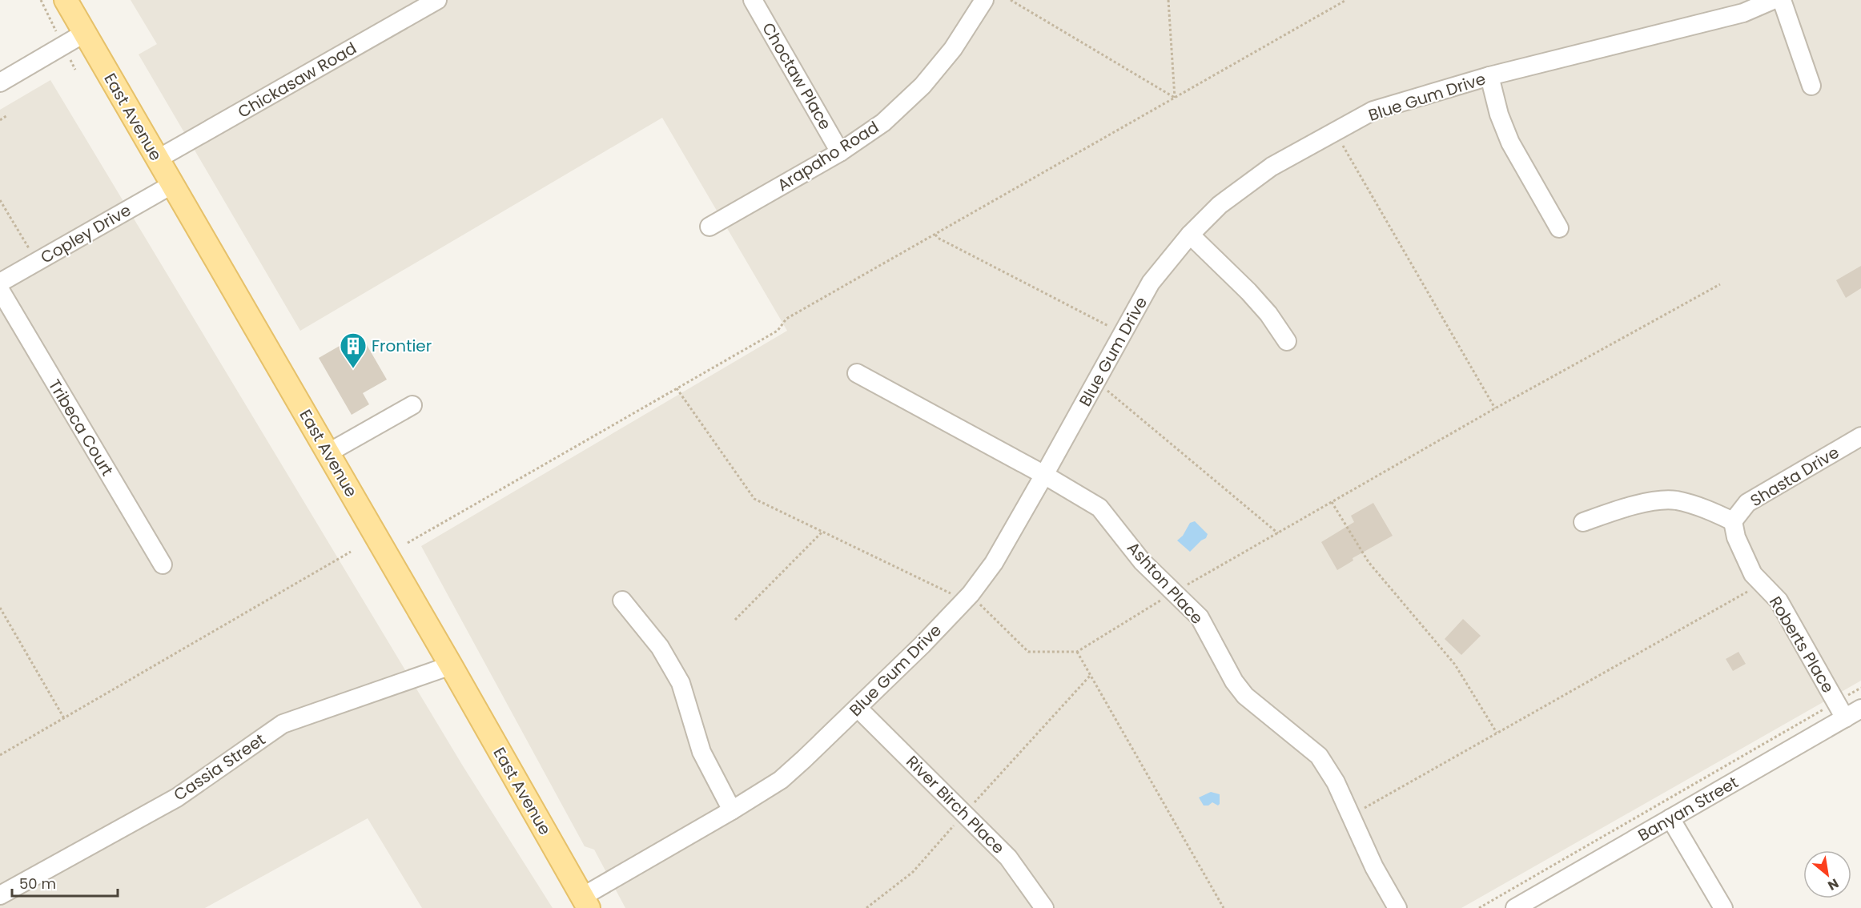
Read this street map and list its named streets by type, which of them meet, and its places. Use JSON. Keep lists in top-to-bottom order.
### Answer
{
  "streets": {
    "main road": ["East Avenue"],
    "street": [
      "Choctaw Place",
      "Chickasaw Road",
      "Blue Gum Drive",
      "Arapaho Road",
      "Copley Drive",
      "Tribeca Court",
      "Shasta Drive",
      "Ashton Place",
      "Roberts Place",
      "Cassia Street",
      "River Birch Place",
      "Banyan Street"
    ]
  },
  "crossings": [
    ["Choctaw Place", "Arapaho Road"],
    ["Chickasaw Road", "East Avenue"],
    ["Blue Gum Drive", "East Avenue"],
    ["Blue Gum Drive", "Ashton Place"],
    ["Blue Gum Drive", "River Birch Place"],
    ["East Avenue", "Copley Drive"],
    ["East Avenue", "Cassia Street"],
    ["Shasta Drive", "Roberts Place"],
    ["Roberts Place", "Banyan Street"]
  ],
  "places": {
    "building": ["Frontier"]
  },
  "scale_bar": "50 m",
  "north": "bottom right"
}
